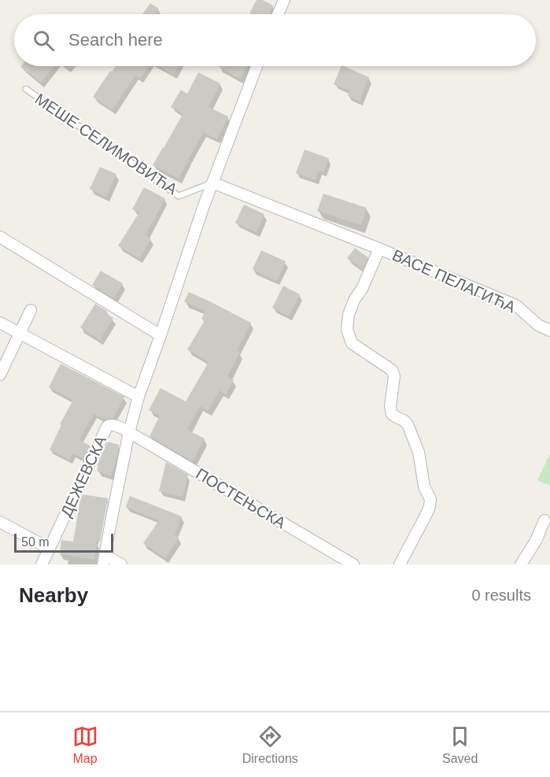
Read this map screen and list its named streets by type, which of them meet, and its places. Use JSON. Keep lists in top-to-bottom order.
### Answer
{
  "streets": {
    "street": ["ВАСЕ ПЕЛАГИЋА", "ДЕЖЕВСКА", "ПОСТЕЊСКА"],
    "lane": ["МЕШЕ СЕЛИМОВИЋА"]
  },
  "crossings": [
    ["МЕШЕ СЕЛИМОВИЋА", "ВАСЕ ПЕЛАГИЋА"],
    ["ДЕЖЕВСКА", "ПОСТЕЊСКА"]
  ],
  "scale_bar": "50 m",
  "page": {
    "search": "Search here",
    "scale": "50 m",
    "heading": ["Nearby", "0 results"],
    "nav": ["Map", "Directions", "Saved"]
  }
}
